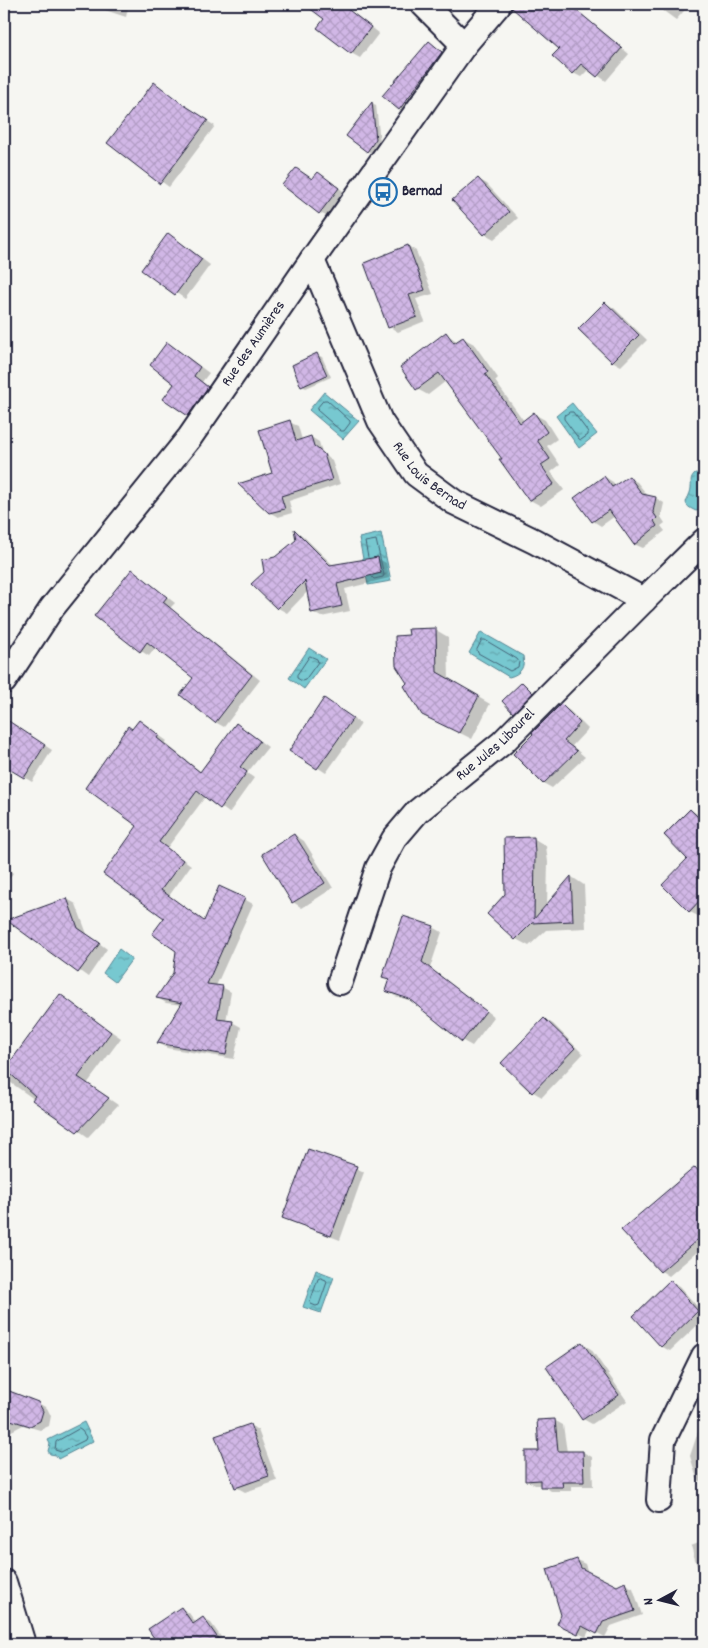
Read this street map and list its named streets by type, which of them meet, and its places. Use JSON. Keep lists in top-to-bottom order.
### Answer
{
  "streets": {
    "street": ["Rue des Aumières", "Rue Louis Bernad", "Rue Jules Libourel"]
  },
  "crossings": [
    ["Rue des Aumières", "Rue Louis Bernad"],
    ["Rue Louis Bernad", "Rue Jules Libourel"]
  ],
  "places": {
    "bus stop": ["Bernad"]
  },
  "north": "left"
}
